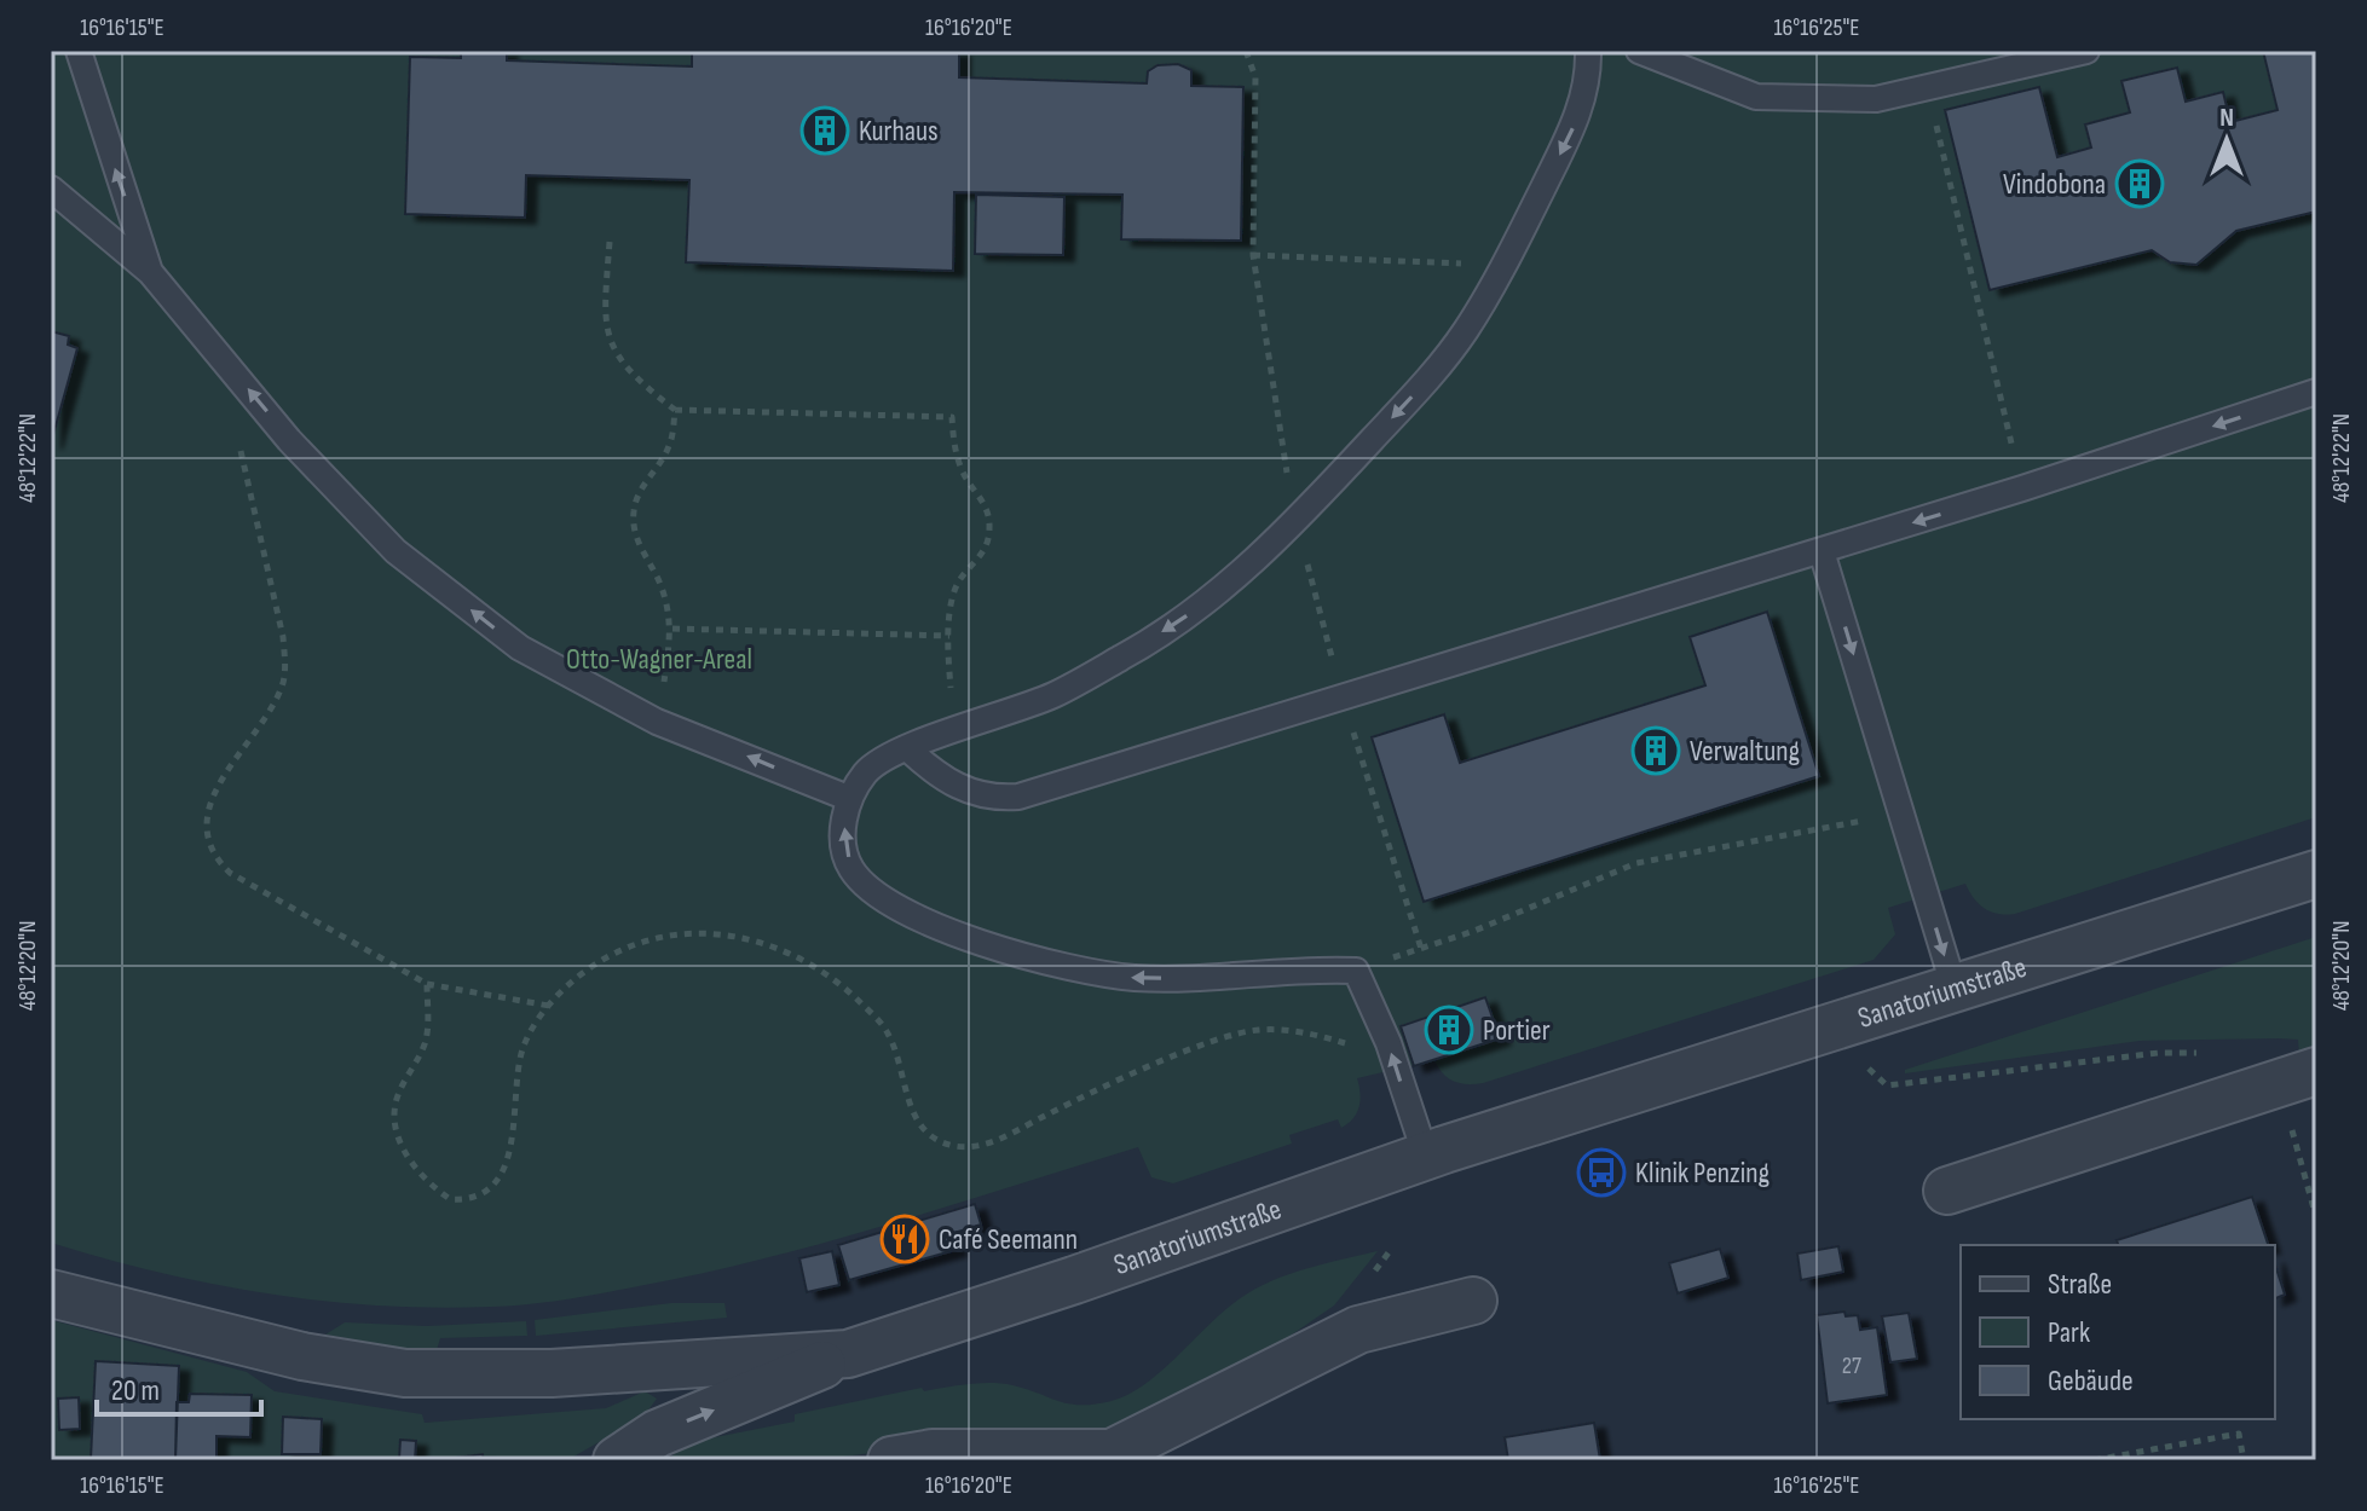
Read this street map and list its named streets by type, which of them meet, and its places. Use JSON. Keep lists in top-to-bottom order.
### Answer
{
  "streets": {
    "street": ["Sanatoriumstraße"]
  },
  "parks": ["Otto-Wagner-Areal"],
  "places": {
    "building": [
      "Kurhaus",
      "Vindobona",
      "Verwaltung",
      "Portier"
    ],
    "bus stop": ["Klinik Penzing"],
    "restaurant": ["Café Seemann"]
  },
  "house_numbers": ["27"],
  "legend": ["Straße", "Park", "Gebäude"],
  "scale_bar": "20 m",
  "north": "top",
  "coordinates": [
    "16°16'15\"E",
    "16°16'20\"E",
    "16°16'25\"E",
    "48°12'22\"N",
    "48°12'20\"N"
  ]
}
